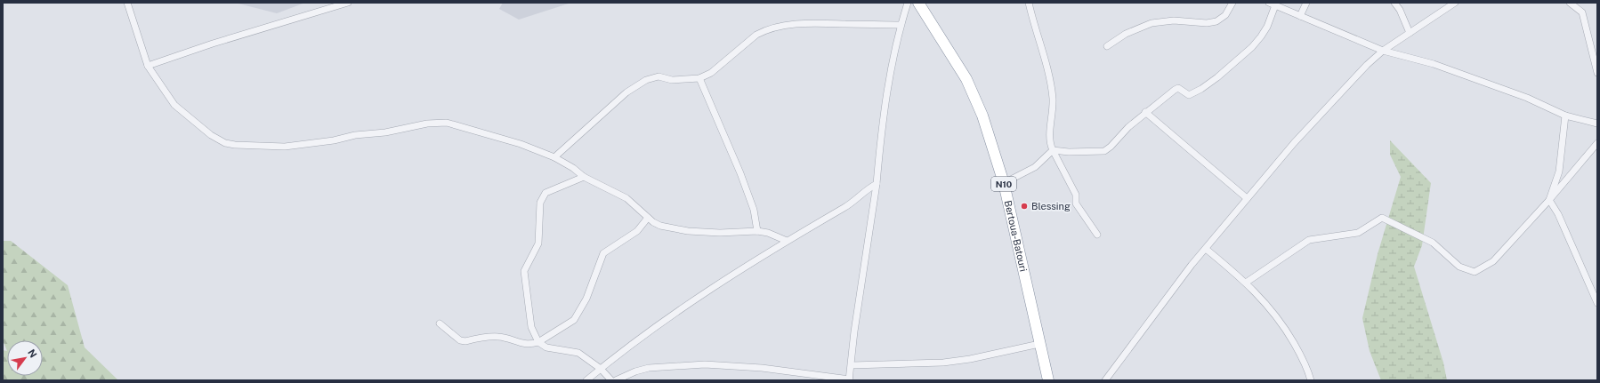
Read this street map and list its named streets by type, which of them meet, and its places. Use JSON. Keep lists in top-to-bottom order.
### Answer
{
  "streets": {
    "highway": ["N10", "Bertoua-Batouri"]
  },
  "places": ["Blessing"],
  "north": "top right"
}
